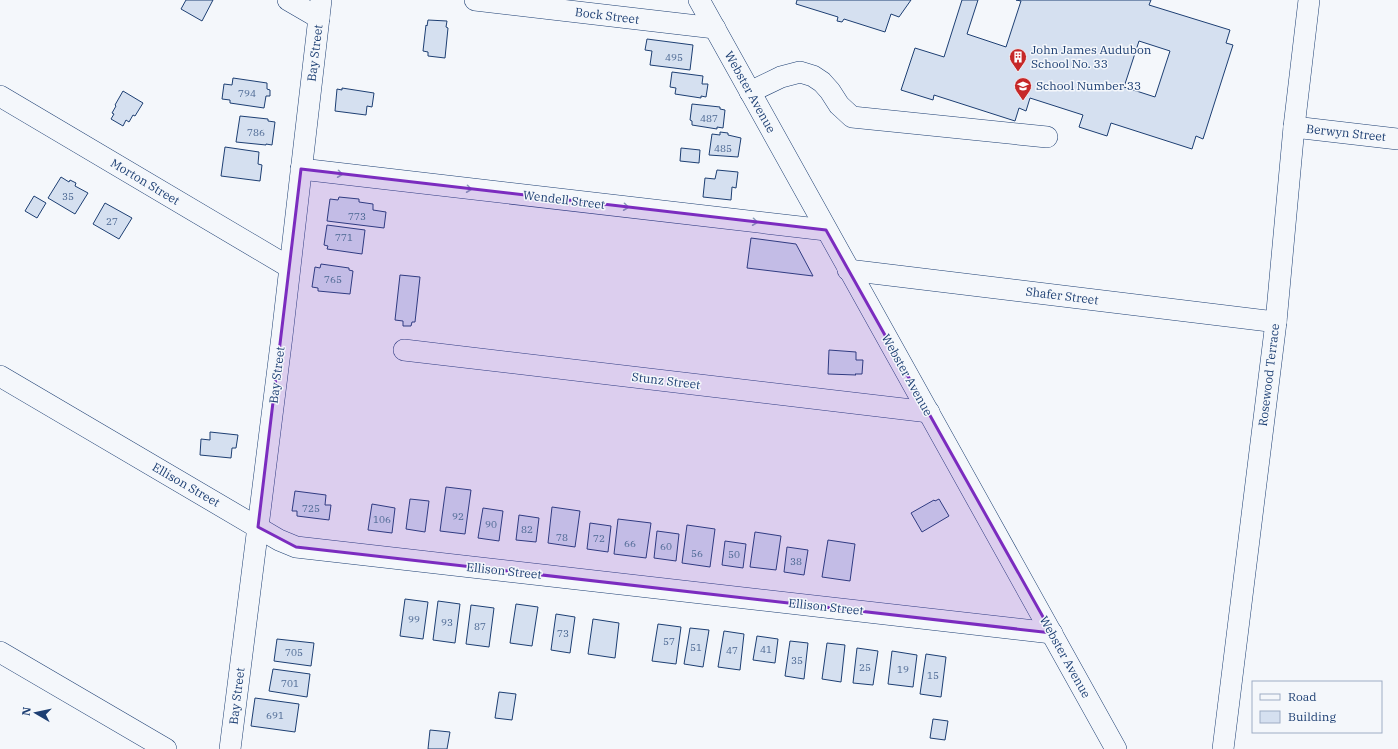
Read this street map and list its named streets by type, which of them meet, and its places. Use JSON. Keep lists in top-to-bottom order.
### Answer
{
  "streets": {
    "street": [
      "Bock Street",
      "Bay Street",
      "Webster Avenue",
      "Berwyn Street",
      "Morton Street",
      "Wendell Street",
      "Shafer Street",
      "Rosewood Terrace",
      "Stunz Street",
      "Ellison Street"
    ]
  },
  "crossings": [
    ["Bock Street", "Webster Avenue"],
    ["Bay Street", "Morton Street"],
    ["Bay Street", "Wendell Street"],
    ["Bay Street", "Ellison Street"],
    ["Webster Avenue", "Wendell Street"],
    ["Webster Avenue", "Shafer Street"],
    ["Webster Avenue", "Stunz Street"],
    ["Webster Avenue", "Ellison Street"],
    ["Berwyn Street", "Rosewood Terrace"],
    ["Shafer Street", "Rosewood Terrace"]
  ],
  "one_way": ["Wendell Street"],
  "places": {
    "building": ["John James Audubon School No. 33"],
    "school or university": ["School Number 33"]
  },
  "house_numbers": [
    "495",
    "794",
    "487",
    "786",
    "485",
    "35",
    "773",
    "27",
    "771",
    "765",
    "725",
    "92",
    "106",
    "90",
    "82",
    "78",
    "72",
    "66",
    "60",
    "56",
    "50",
    "38",
    "99",
    "93",
    "87",
    "73",
    "57",
    "51",
    "41",
    "47",
    "705",
    "35",
    "25",
    "19",
    "15",
    "701",
    "691"
  ],
  "legend": ["Road", "Building"],
  "north": "left"
}
